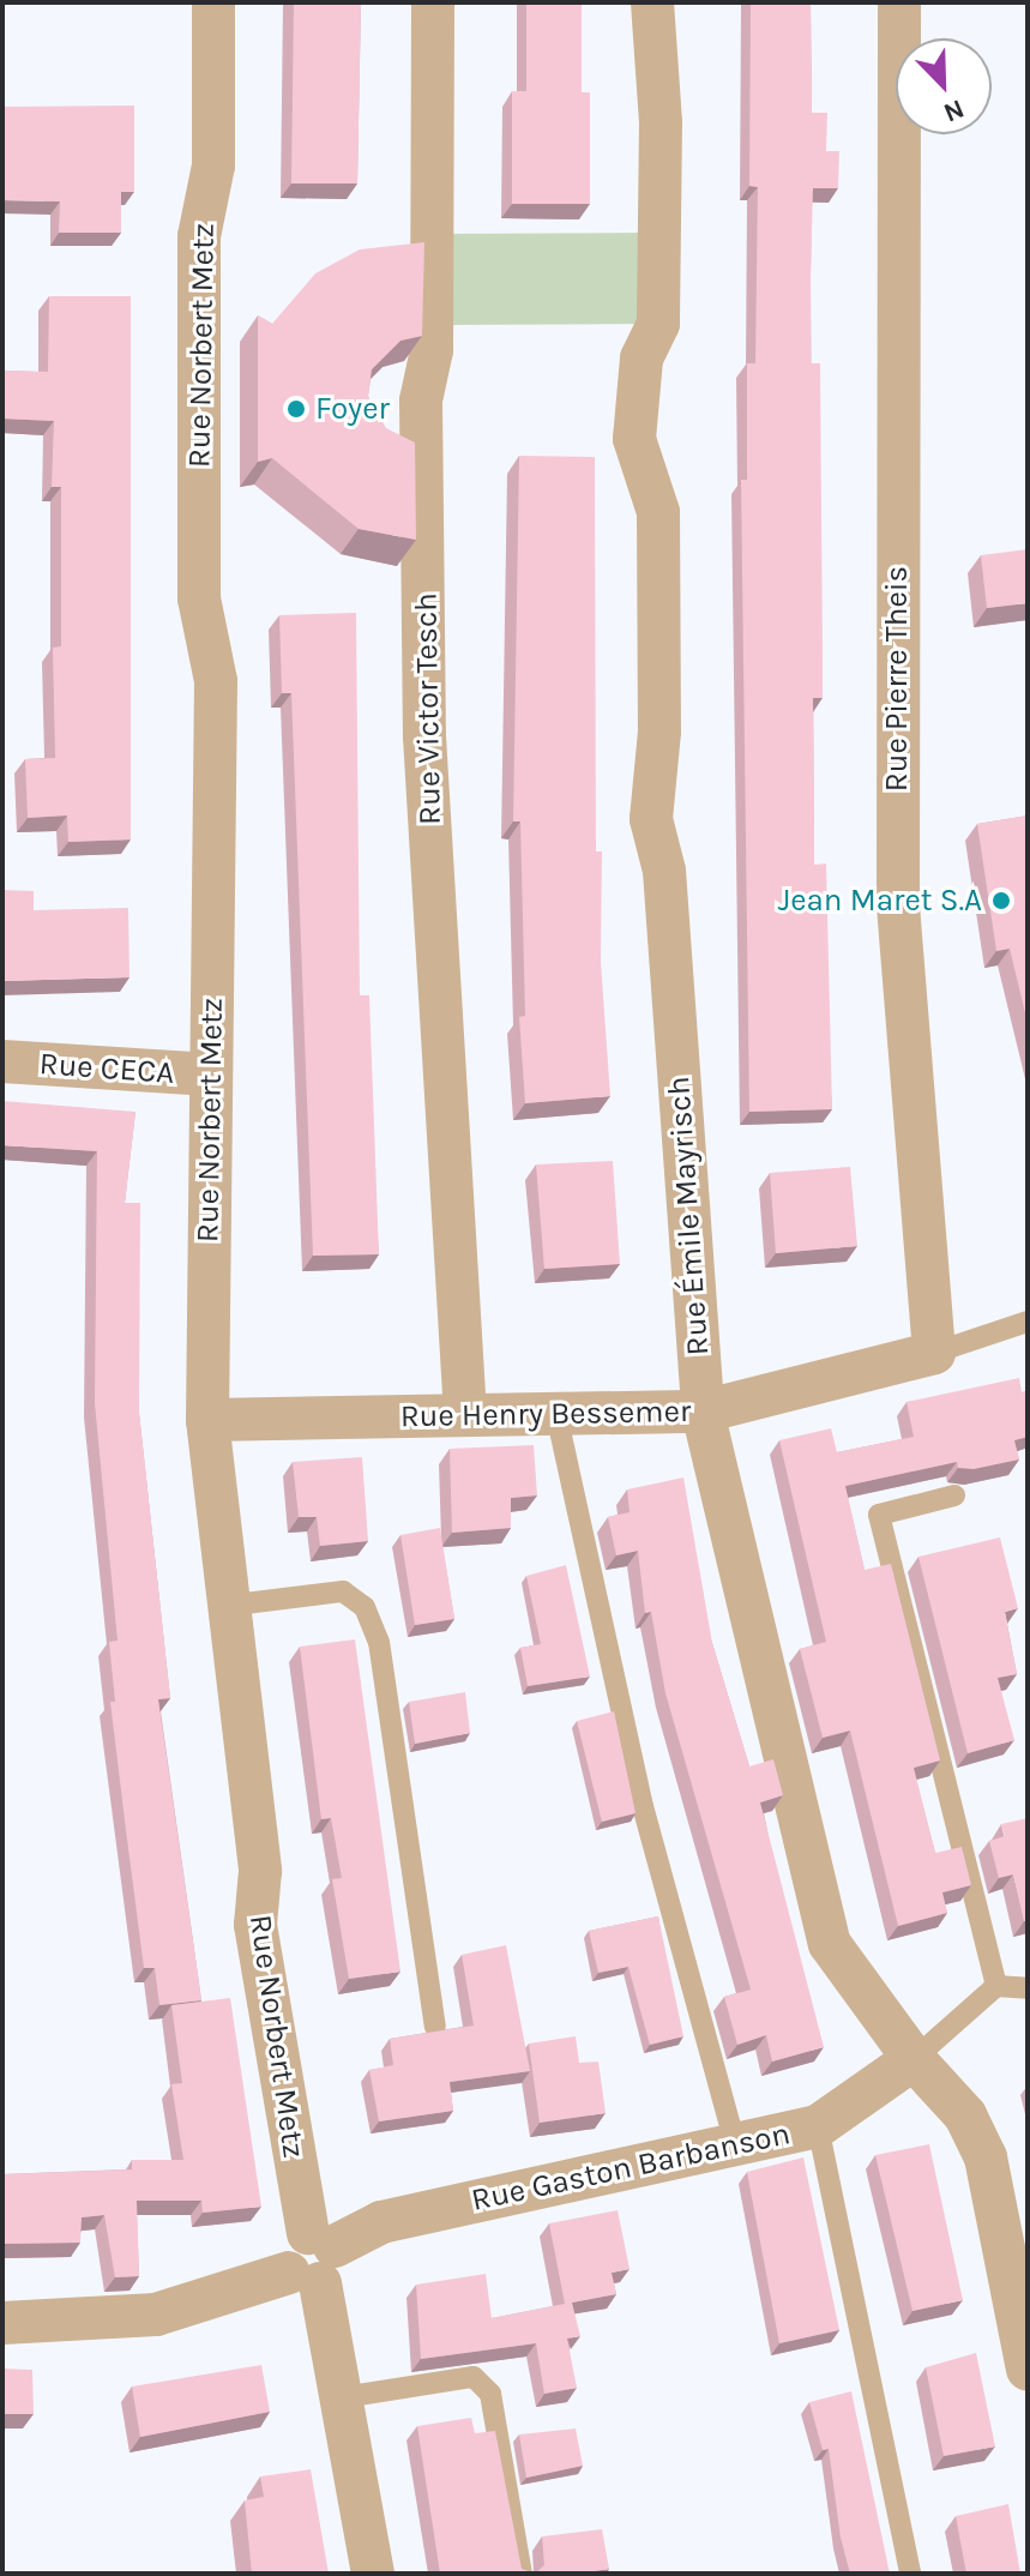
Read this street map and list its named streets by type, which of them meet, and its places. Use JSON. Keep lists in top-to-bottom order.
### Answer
{
  "streets": {
    "street": [
      "Rue Norbert Metz",
      "Rue Pierre Theis",
      "Rue Victor Tesch",
      "Rue CECA",
      "Rue Émile Mayrisch",
      "Rue Henry Bessemer",
      "Rue Gaston Barbanson"
    ]
  },
  "crossings": [
    ["Rue Norbert Metz", "Rue CECA"],
    ["Rue Norbert Metz", "Rue Henry Bessemer"],
    ["Rue Norbert Metz", "Rue Gaston Barbanson"],
    ["Rue Pierre Theis", "Rue Henry Bessemer"],
    ["Rue Victor Tesch", "Rue Henry Bessemer"],
    ["Rue Émile Mayrisch", "Rue Henry Bessemer"],
    ["Rue Émile Mayrisch", "Rue Gaston Barbanson"]
  ],
  "places": ["Foyer", "Jean Maret S.A"],
  "north": "bottom right"
}
